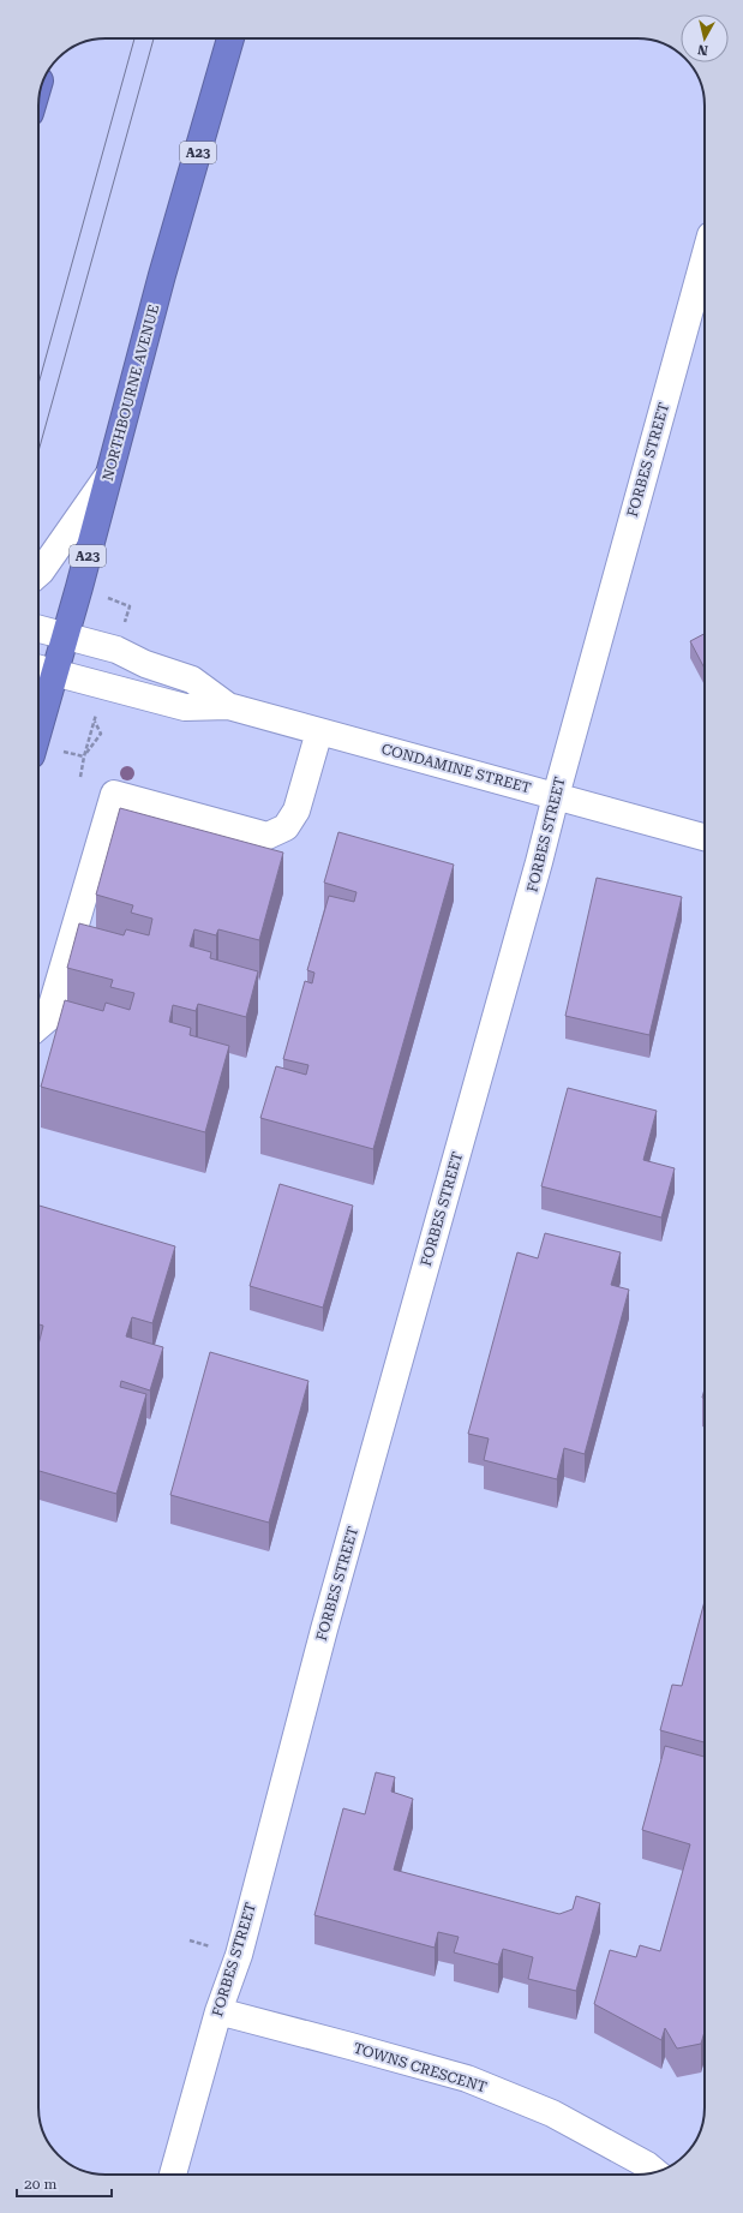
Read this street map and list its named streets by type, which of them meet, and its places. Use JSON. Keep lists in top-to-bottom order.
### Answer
{
  "streets": {
    "highway": ["A23", "NORTHBOURNE AVENUE"],
    "street": ["FORBES STREET", "CONDAMINE STREET", "TOWNS CRESCENT"]
  },
  "crossings": [
    ["NORTHBOURNE AVENUE", "CONDAMINE STREET"],
    ["FORBES STREET", "CONDAMINE STREET"],
    ["FORBES STREET", "TOWNS CRESCENT"]
  ],
  "scale_bar": "20 m",
  "north": "bottom"
}
